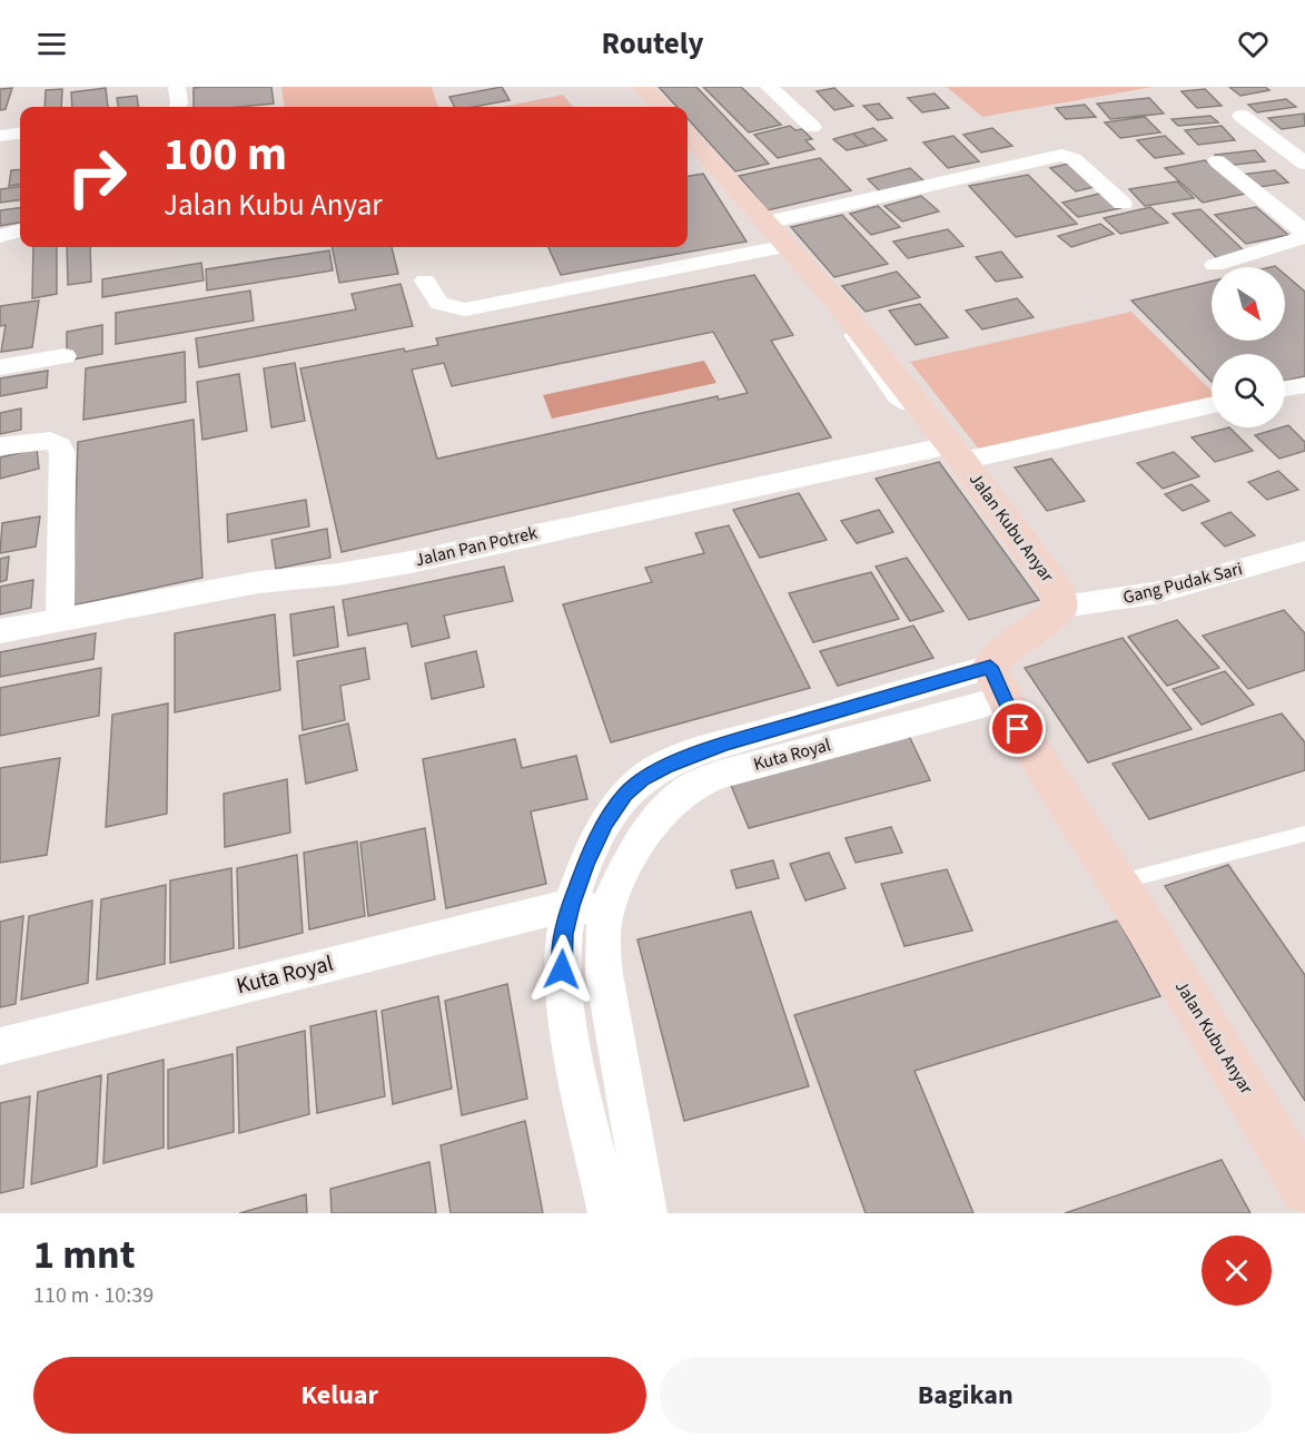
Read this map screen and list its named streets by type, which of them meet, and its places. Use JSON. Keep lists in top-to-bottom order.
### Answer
{
  "streets": {
    "street": [
      "Jalan Kubu Anyar",
      "Jalan Pan Potrek",
      "Gang Pudak Sari",
      "Kuta Royal"
    ]
  },
  "crossings": [
    ["Jalan Kubu Anyar", "Jalan Pan Potrek"],
    ["Jalan Kubu Anyar", "Gang Pudak Sari"],
    ["Jalan Kubu Anyar", "Kuta Royal"]
  ],
  "north": "bottom right",
  "page": {
    "header": "Routely",
    "turn": ["100 m", "Jalan Kubu Anyar"],
    "heading": ["1 mnt", "110 m · 10:39"],
    "buttons": ["Keluar", "Bagikan"]
  }
}
